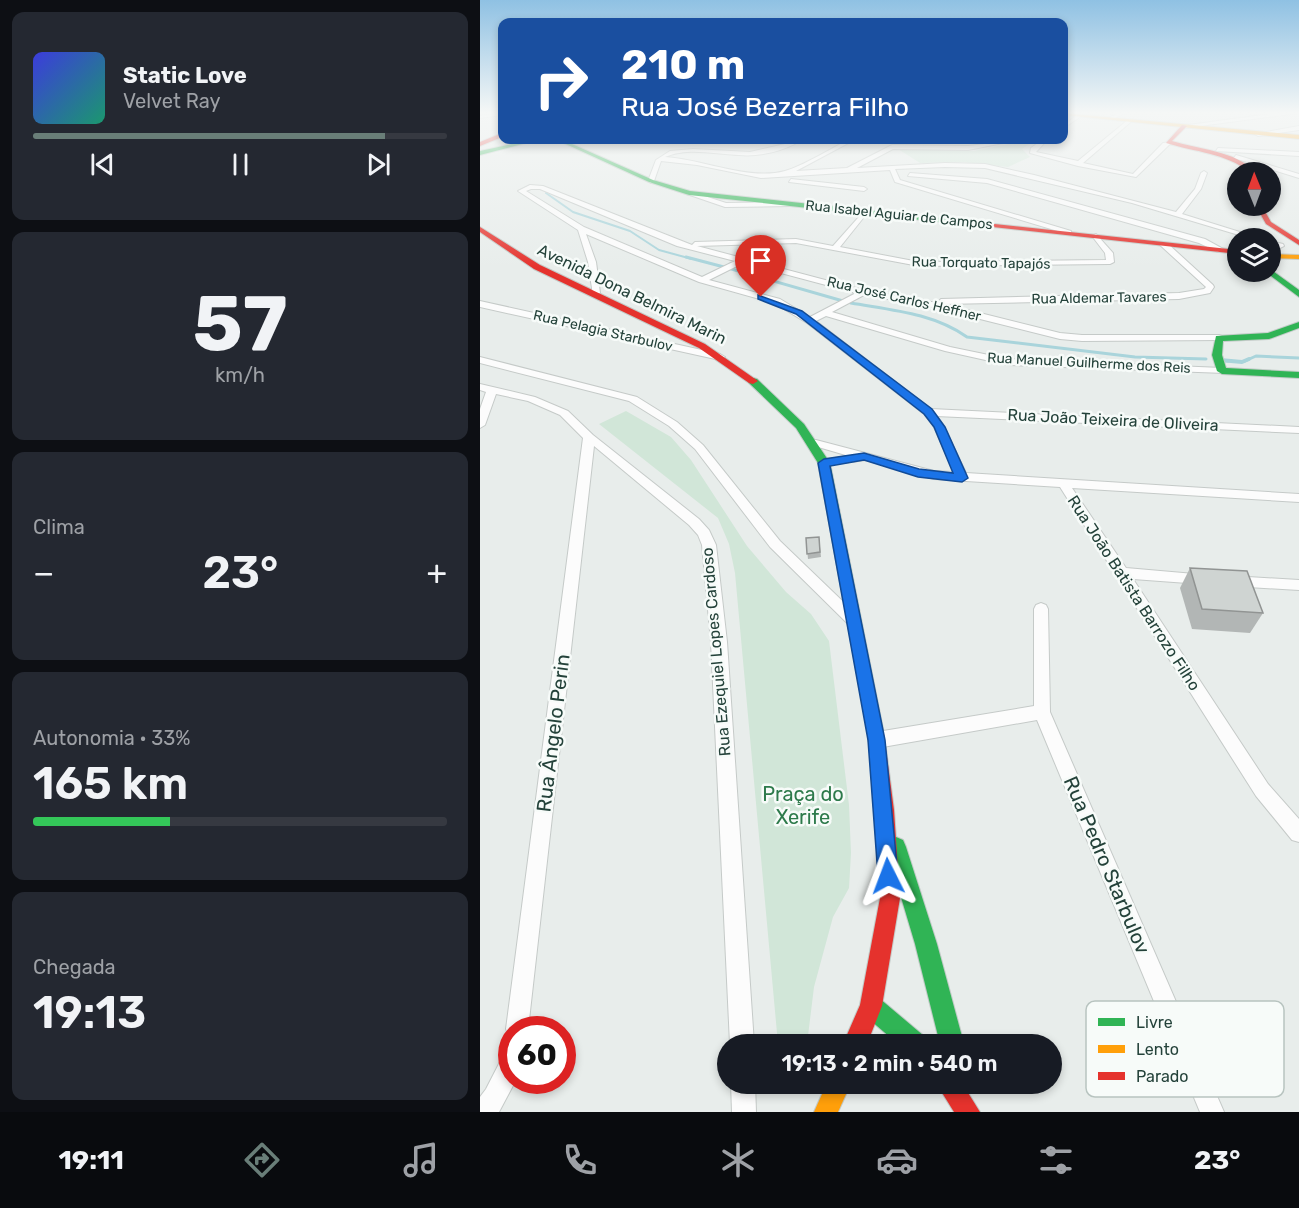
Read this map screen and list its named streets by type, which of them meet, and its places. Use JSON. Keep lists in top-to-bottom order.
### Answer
{
  "streets": {
    "main road": [
      "Rua Isabel Aguiar de Campos",
      "Avenida Dona Belmira Marin",
      "Rua José Carlos Heffner",
      "Rua Manuel Guilherme dos Reis"
    ],
    "street": [
      "Rua Torquato Tapajós",
      "Rua Aldemar Tavares",
      "Rua Pelagia Starbulov",
      "Rua João Teixeira de Oliveira",
      "Rua João Batista Barrozo Filho",
      "Rua Ezequiel Lopes Cardoso",
      "Rua Ângelo Perin",
      "Rua Pedro Starbulov"
    ]
  },
  "crossings": [
    ["Rua Isabel Aguiar de Campos", "Rua Torquato Tapajós"],
    ["Rua Isabel Aguiar de Campos", "Rua Aldemar Tavares"],
    ["Rua Torquato Tapajós", "Rua José Carlos Heffner"],
    ["Avenida Dona Belmira Marin", "Rua Pelagia Starbulov"],
    ["Rua Aldemar Tavares", "Rua José Carlos Heffner"],
    ["Rua Ezequiel Lopes Cardoso", "Rua Ângelo Perin"]
  ],
  "parks": ["Praça do Xerife"],
  "legend": ["Livre", "Lento", "Parado"],
  "north": "top",
  "page": {
    "turn": ["210 m", "Rua José Bezerra Filho"],
    "song": ["Static Love", "Velvet Ray"],
    "tile": [
      ["57", "km/h"],
      "Clima",
      ["Autonomia · 33%", "165 km"],
      ["Chegada", "19:13"]
    ],
    "heat": ["−", "23°", "+"],
    "limit": "60",
    "trip": "19:13 · 2 min · 540 m",
    "tabs": ["19:11", "23°"]
  }
}
